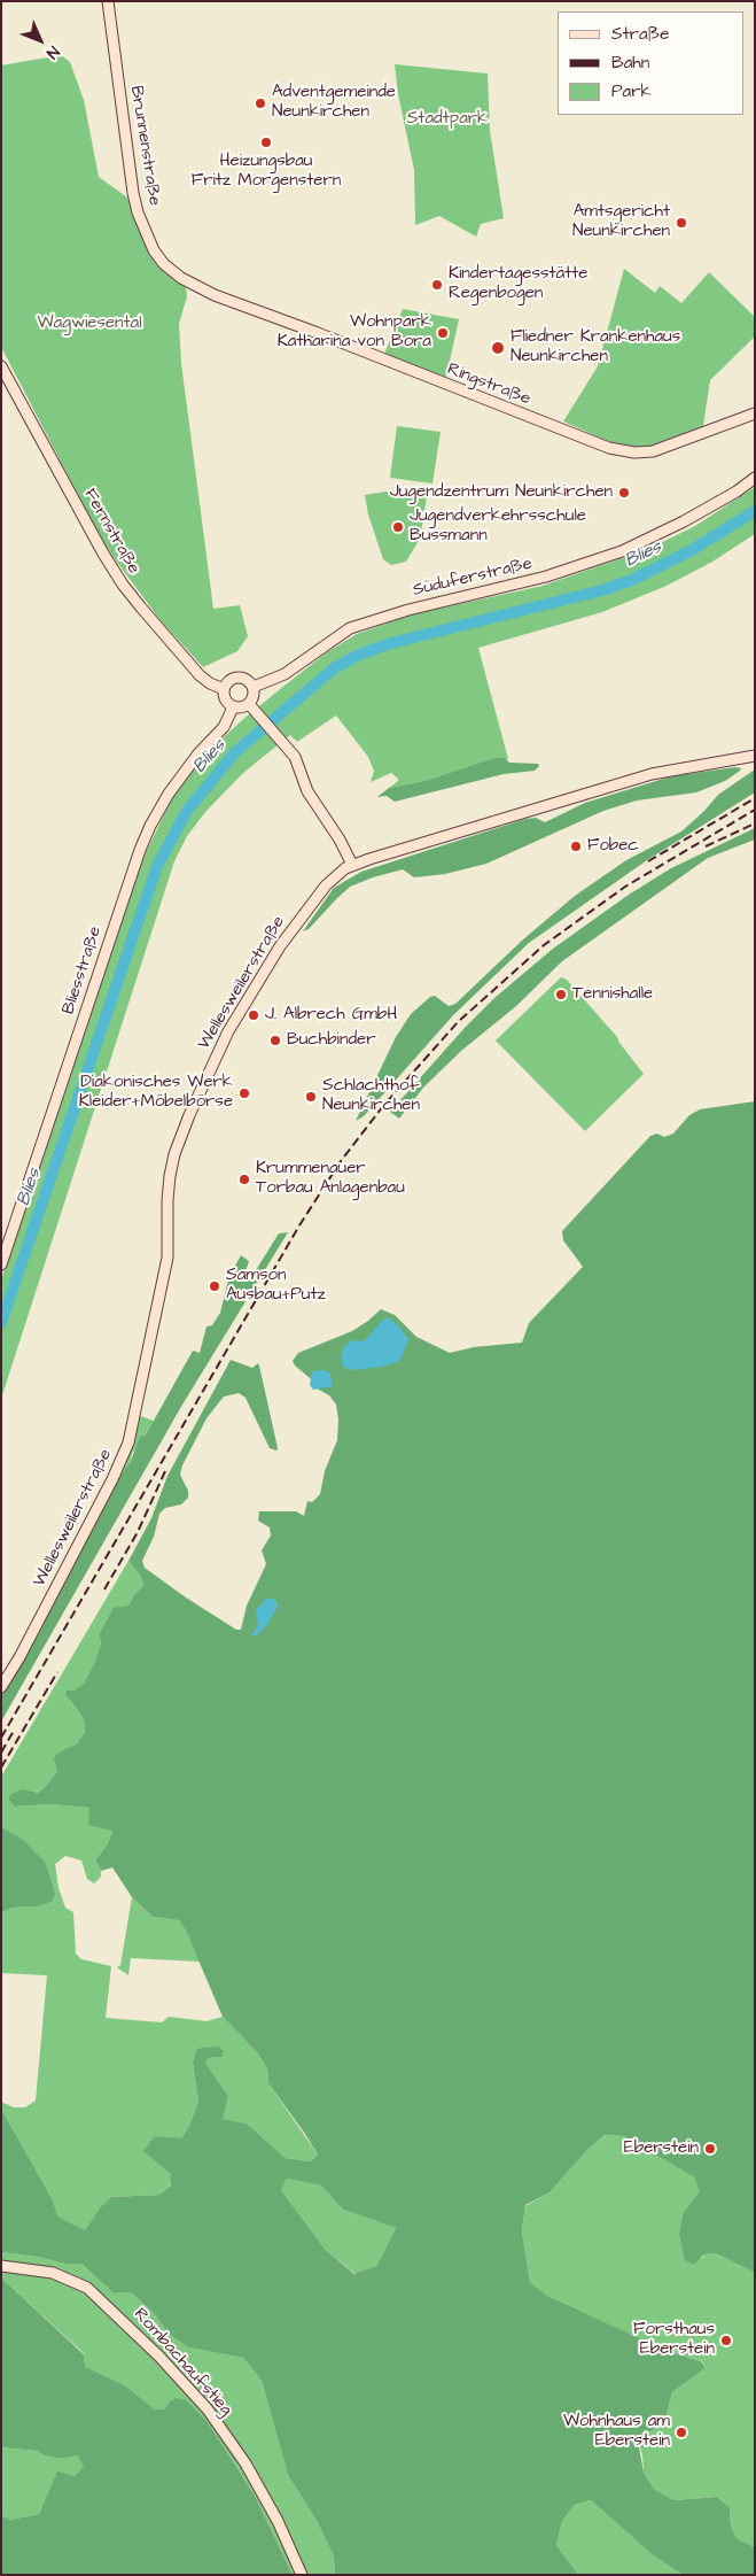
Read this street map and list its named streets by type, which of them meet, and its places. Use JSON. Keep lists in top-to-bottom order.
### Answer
{
  "streets": {
    "street": [
      "Brunnenstraße",
      "Ringstraße",
      "Fernstraße",
      "Süduferstraße",
      "Bliesstraße",
      "Wellesweilerstraße",
      "Rombachaufstieg"
    ]
  },
  "crossings": [
    ["Brunnenstraße", "Ringstraße"],
    ["Fernstraße", "Süduferstraße"],
    ["Fernstraße", "Bliesstraße"],
    ["Süduferstraße", "Bliesstraße"]
  ],
  "water": ["Blies"],
  "parks": ["Stadtpark", "Wagwiesental"],
  "places": [
    "Adventgemeinde Neunkirchen",
    "Heizungsbau Fritz Morgenstern",
    "Amtsgericht Neunkirchen",
    "Kindertagesstätte Regenbogen",
    "Wohnpark Katharina von Bora",
    "Fliedner Krankenhaus Neunkirchen",
    "Jugendzentrum Neunkirchen",
    "Jugendverkehrsschule Bussmann",
    "Fobec",
    "Tennishalle",
    "J. Albrech GmbH",
    "Buchbinder",
    "Diakonisches Werk Kleider+Möbelbörse",
    "Schlachthof Neunkirchen",
    "Krummenauer Torbau Anlagenbau",
    "Samson Ausbau+Putz",
    "Eberstein",
    "Forsthaus Eberstein",
    "Wohnhaus am Eberstein"
  ],
  "legend": ["Straße", "Bahn", "Park"],
  "north": "bottom right"
}
